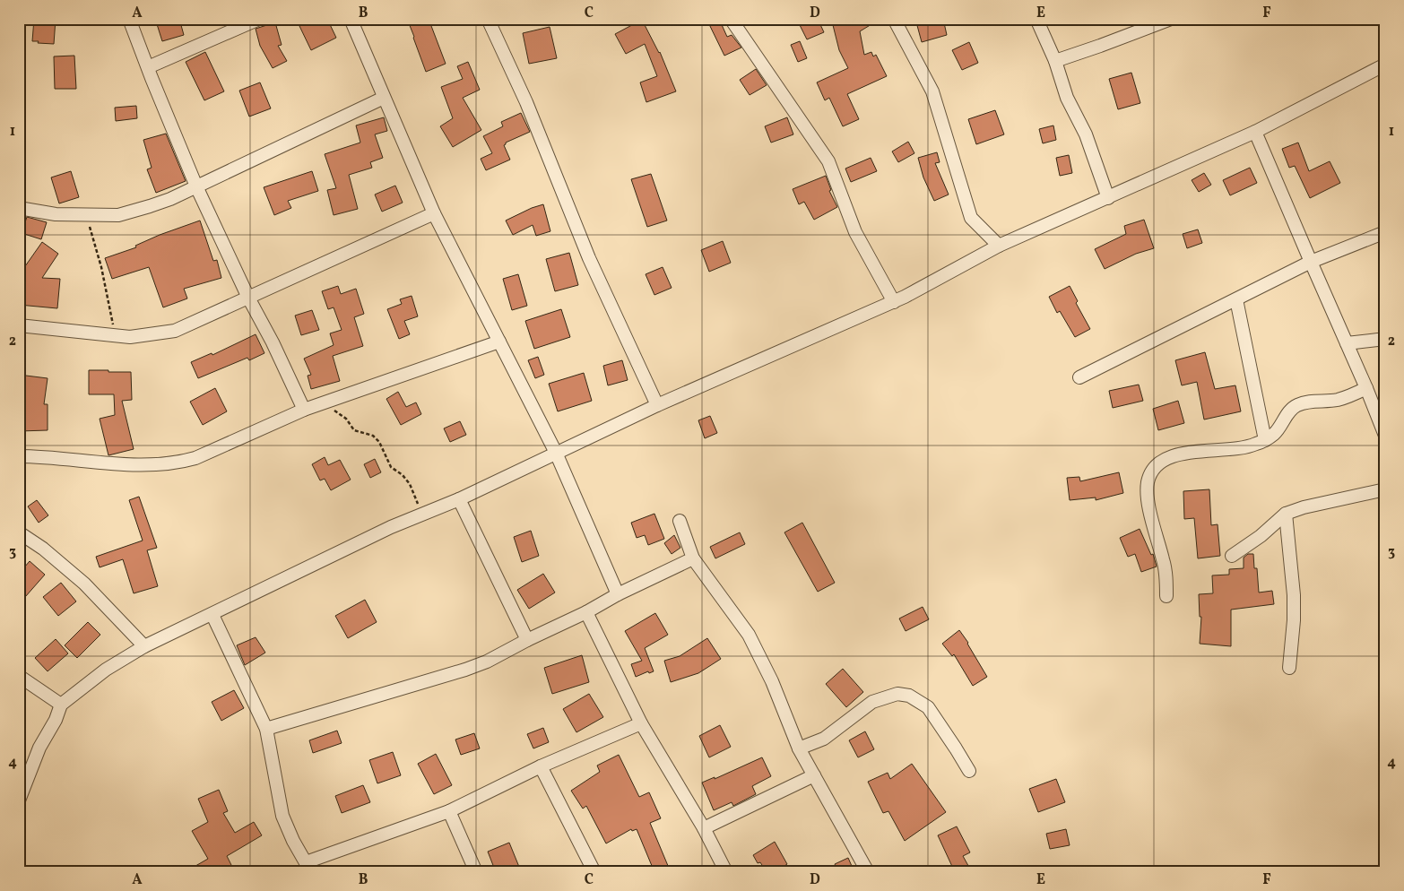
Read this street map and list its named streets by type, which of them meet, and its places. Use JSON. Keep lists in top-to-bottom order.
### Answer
{
  "grid": {
    "columns": [
      "A",
      "B",
      "C",
      "D",
      "E",
      "F"
    ],
    "rows": [
      "1",
      "2",
      "3",
      "4"
    ]
  }
}
